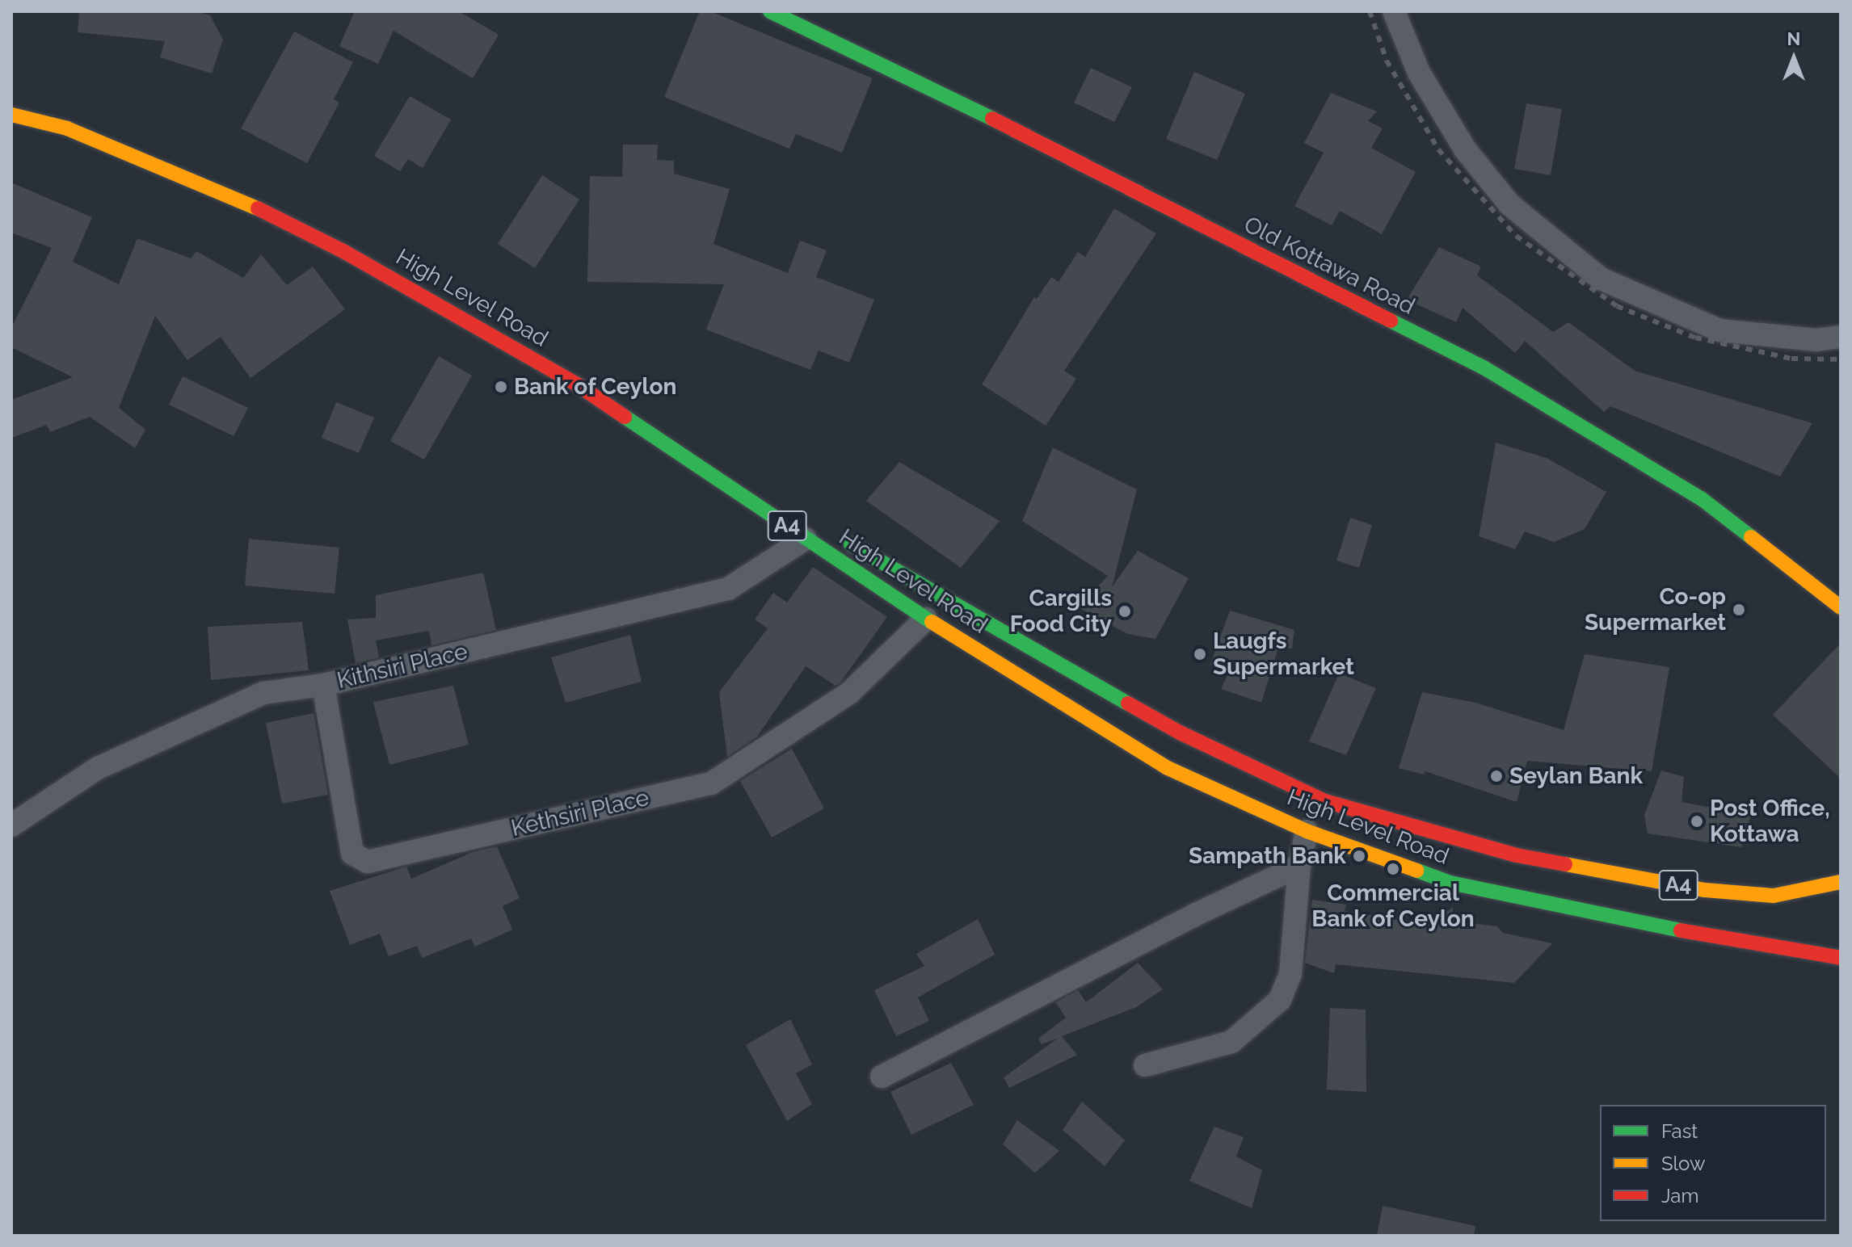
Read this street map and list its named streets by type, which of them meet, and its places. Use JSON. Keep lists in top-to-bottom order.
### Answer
{
  "streets": {
    "main road": ["Old Kottawa Road", "High Level Road", "A4"],
    "street": ["Kithsiri Place", "Kethsiri Place"]
  },
  "crossings": [
    ["High Level Road", "Kithsiri Place"],
    ["High Level Road", "Kethsiri Place"],
    ["Kithsiri Place", "Kethsiri Place"]
  ],
  "places": [
    "Bank of Ceylon",
    "Co-op Supermarket",
    "Cargills Food City",
    "Laugfs Supermarket",
    "Seylan Bank",
    "Post Office, Kottawa",
    "Sampath Bank",
    "Commercial Bank of Ceylon"
  ],
  "legend": ["Fast", "Slow", "Jam"],
  "north": "top"
}
